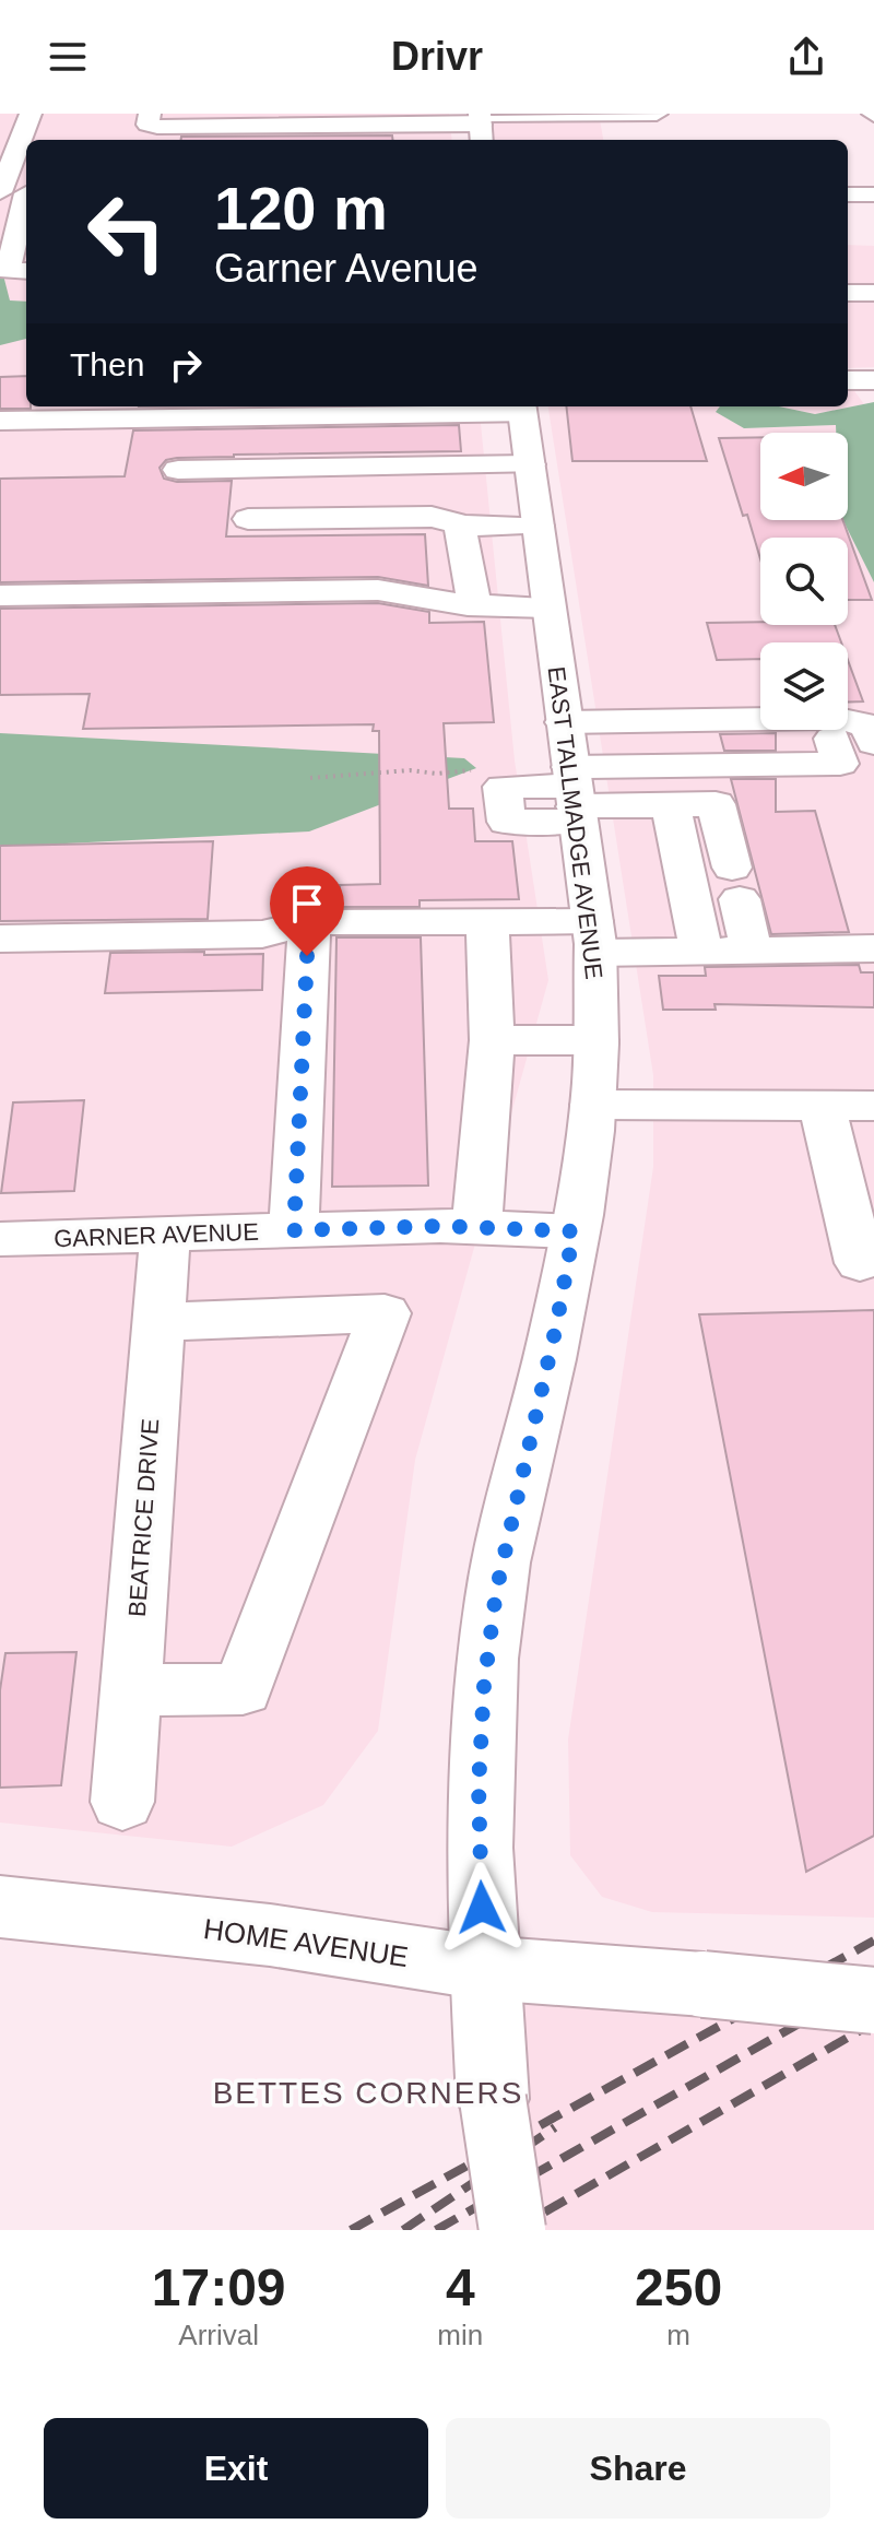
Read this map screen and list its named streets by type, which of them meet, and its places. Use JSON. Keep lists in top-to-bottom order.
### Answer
{
  "streets": {
    "street": [
      "EAST TALLMADGE AVENUE",
      "GARNER AVENUE",
      "BEATRICE DRIVE",
      "HOME AVENUE"
    ]
  },
  "crossings": [
    ["EAST TALLMADGE AVENUE", "GARNER AVENUE"],
    ["EAST TALLMADGE AVENUE", "HOME AVENUE"],
    ["GARNER AVENUE", "BEATRICE DRIVE"]
  ],
  "districts": ["BETTES CORNERS"],
  "north": "left",
  "page": {
    "header": "Drivr",
    "turn": ["120 m", "Garner Avenue"],
    "then": "Then",
    "eta": [
      "17:09",
      "Arrival",
      "4",
      "min",
      "250",
      "m"
    ],
    "buttons": ["Exit", "Share"]
  }
}
